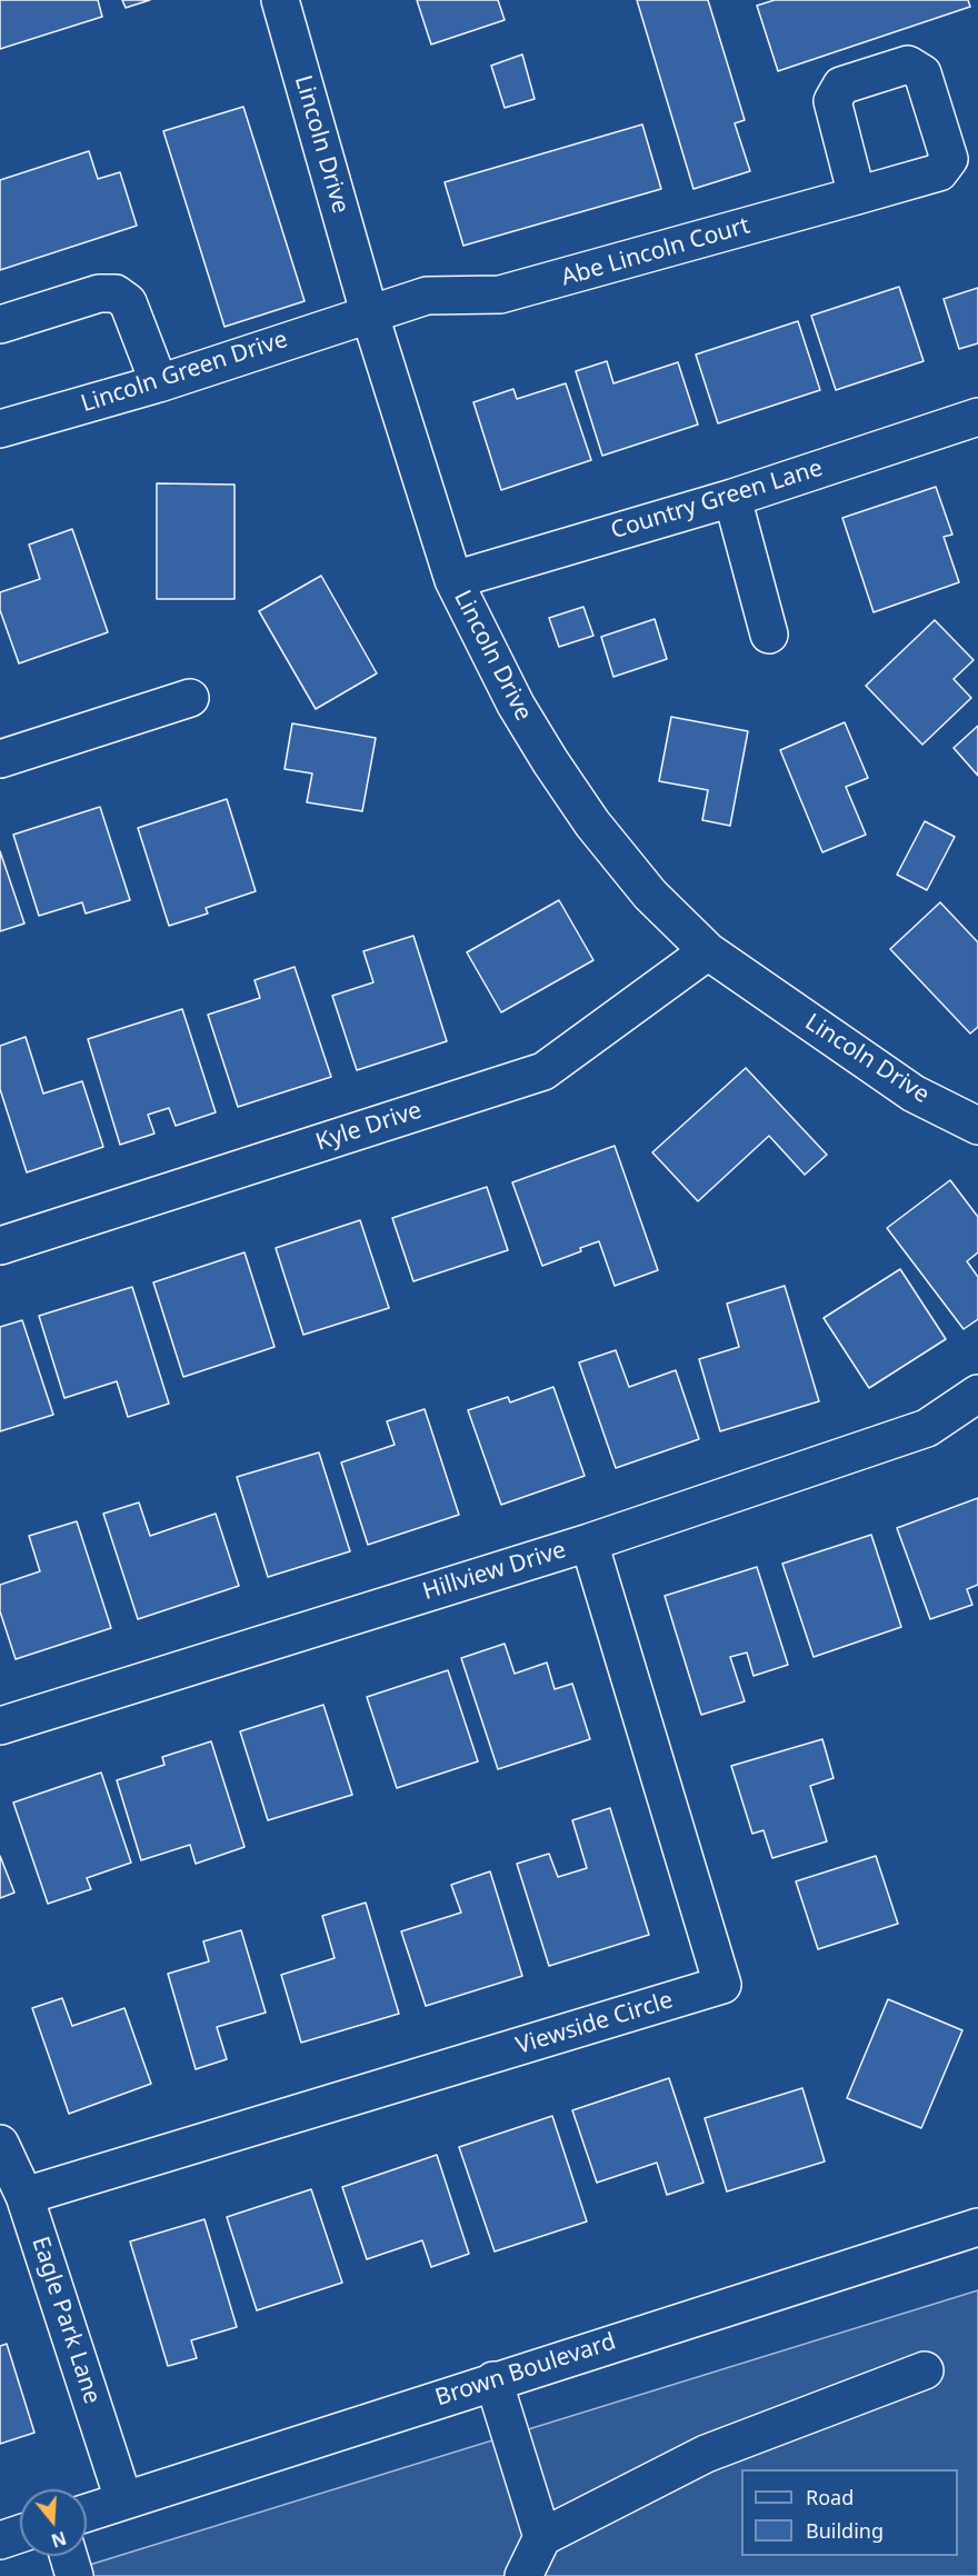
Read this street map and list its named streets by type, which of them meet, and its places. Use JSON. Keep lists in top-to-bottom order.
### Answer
{
  "streets": {
    "street": [
      "Lincoln Drive",
      "Abe Lincoln Court",
      "Lincoln Green Drive",
      "Country Green Lane",
      "Kyle Drive",
      "Hillview Drive",
      "Viewside Circle",
      "Eagle Park Lane",
      "Brown Boulevard"
    ]
  },
  "crossings": [
    ["Lincoln Drive", "Abe Lincoln Court"],
    ["Lincoln Drive", "Lincoln Green Drive"],
    ["Lincoln Drive", "Country Green Lane"],
    ["Lincoln Drive", "Kyle Drive"],
    ["Abe Lincoln Court", "Lincoln Green Drive"],
    ["Hillview Drive", "Viewside Circle"],
    ["Viewside Circle", "Eagle Park Lane"],
    ["Eagle Park Lane", "Brown Boulevard"]
  ],
  "legend": ["Road", "Building"],
  "north": "bottom"
}
